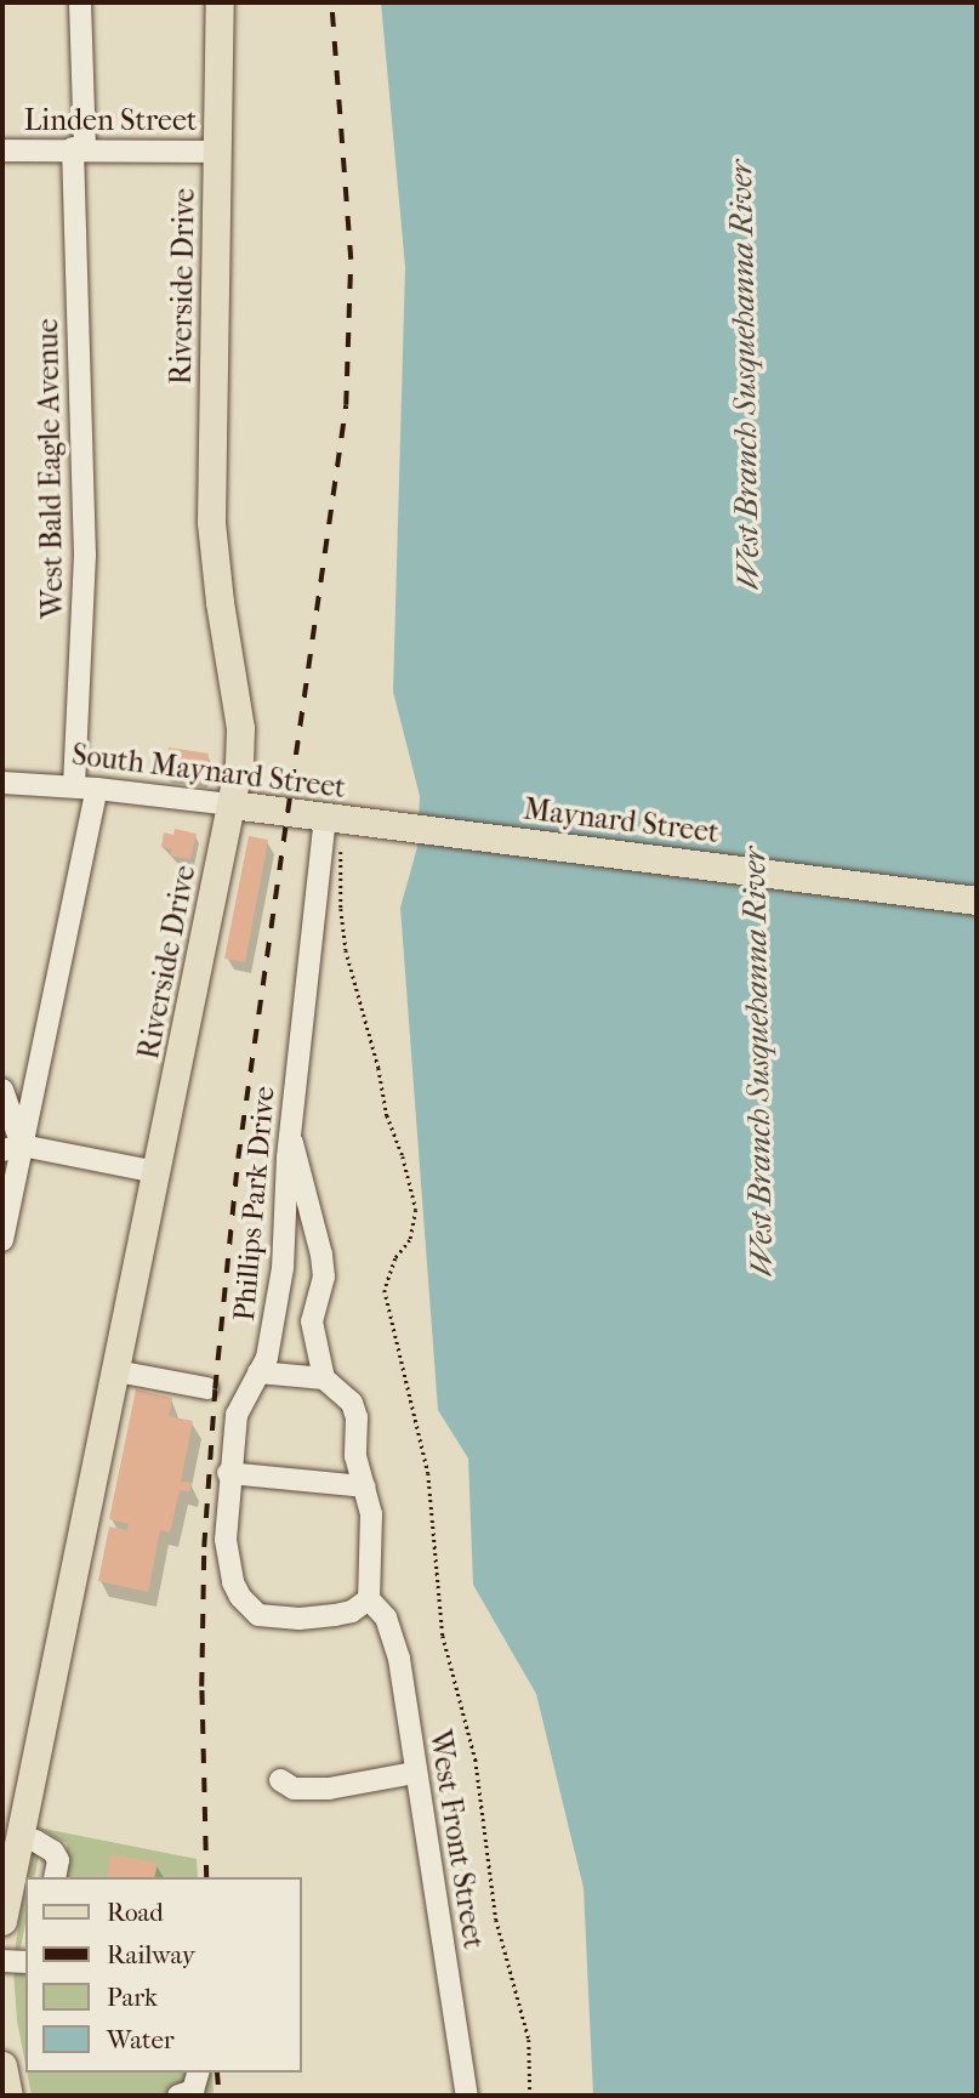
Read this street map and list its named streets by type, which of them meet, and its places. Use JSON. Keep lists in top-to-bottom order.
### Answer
{
  "streets": {
    "main road": ["Riverside Drive", "South Maynard Street", "Maynard Street"],
    "street": [
      "Linden Street",
      "West Bald Eagle Avenue",
      "Phillips Park Drive",
      "West Front Street"
    ]
  },
  "crossings": [
    ["Linden Street", "Riverside Drive"],
    ["Linden Street", "West Bald Eagle Avenue"],
    ["Riverside Drive", "South Maynard Street"],
    ["West Bald Eagle Avenue", "South Maynard Street"],
    ["South Maynard Street", "Maynard Street"],
    ["South Maynard Street", "Phillips Park Drive"],
    ["Phillips Park Drive", "West Front Street"]
  ],
  "water": ["West Branch Susquehanna River"],
  "legend": [
    "Road",
    "Railway",
    "Park",
    "Water"
  ]
}
